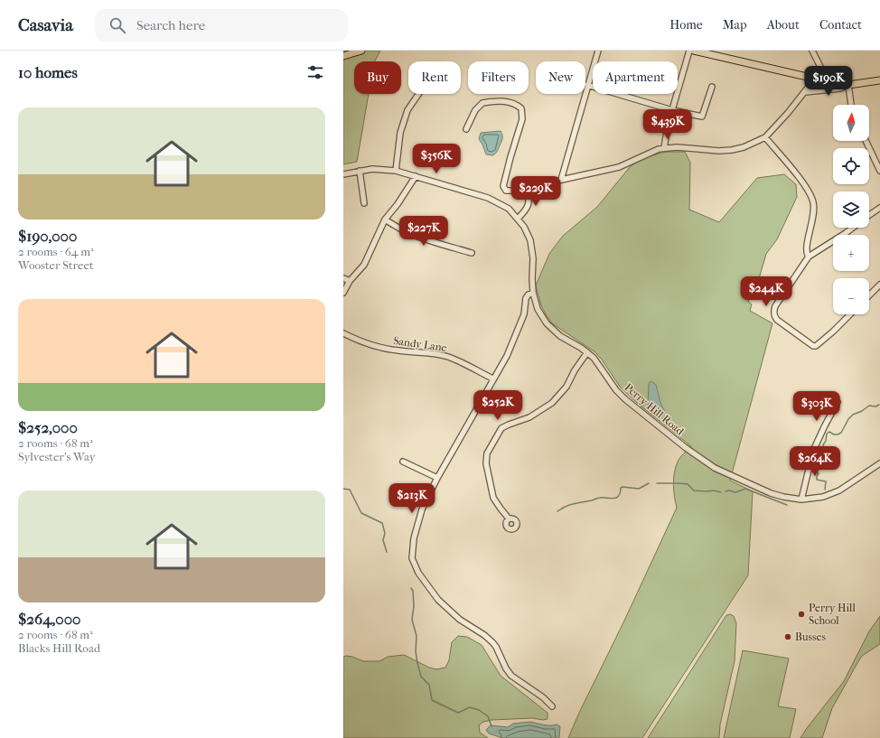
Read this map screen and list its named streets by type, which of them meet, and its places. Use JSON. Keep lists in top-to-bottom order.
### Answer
{
  "streets": {
    "street": ["Sandy Lane", "Perry Hill Road"]
  },
  "places": ["Perry Hill School", "Busses"],
  "north": "top",
  "page": {
    "header": "Casavia",
    "search": "Search here",
    "nav": [
      "Home",
      "Map",
      "About",
      "Contact"
    ],
    "heading": "10 homes",
    "chip": [
      "Buy",
      "Rent",
      "Filters",
      "New",
      "Apartment"
    ],
    "price": [
      "$190K",
      "$439K",
      "$356K",
      "$229K",
      "$227K",
      "$244K",
      "$252K",
      "$303K",
      "$264K",
      "$213K"
    ],
    "list": [
      {
        "name": "$190,000",
        "note": "2 rooms · 64 m² · Wooster Street"
      },
      {
        "name": "$252,000",
        "note": "2 rooms · 68 m² · Sylvester's Way"
      },
      {
        "name": "$264,000",
        "note": "2 rooms · 68 m² · Blacks Hill Road"
      }
    ],
    "map_buttons": ["+", "−"]
  }
}
